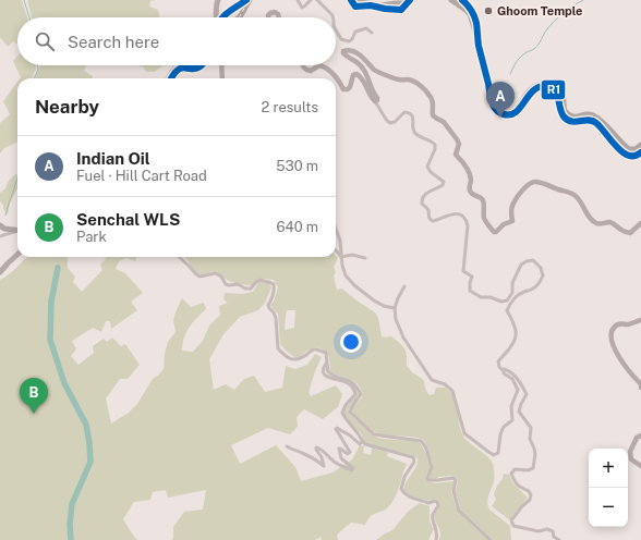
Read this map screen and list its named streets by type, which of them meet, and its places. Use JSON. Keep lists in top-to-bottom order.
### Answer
{
  "places": ["Ghoom Temple"],
  "lines": ["transit line R1"],
  "page": {
    "search": "Search here",
    "heading": ["Nearby", "2 results"],
    "pins": ["A", "B"],
    "list": [
      {
        "mark": "A",
        "name": "Indian Oil",
        "note": "Fuel · Hill Cart Road",
        "value": "530 m"
      },
      {
        "mark": "B",
        "name": "Senchal WLS",
        "note": "Park",
        "value": "640 m"
      }
    ],
    "map_buttons": ["+", "−"]
  }
}
